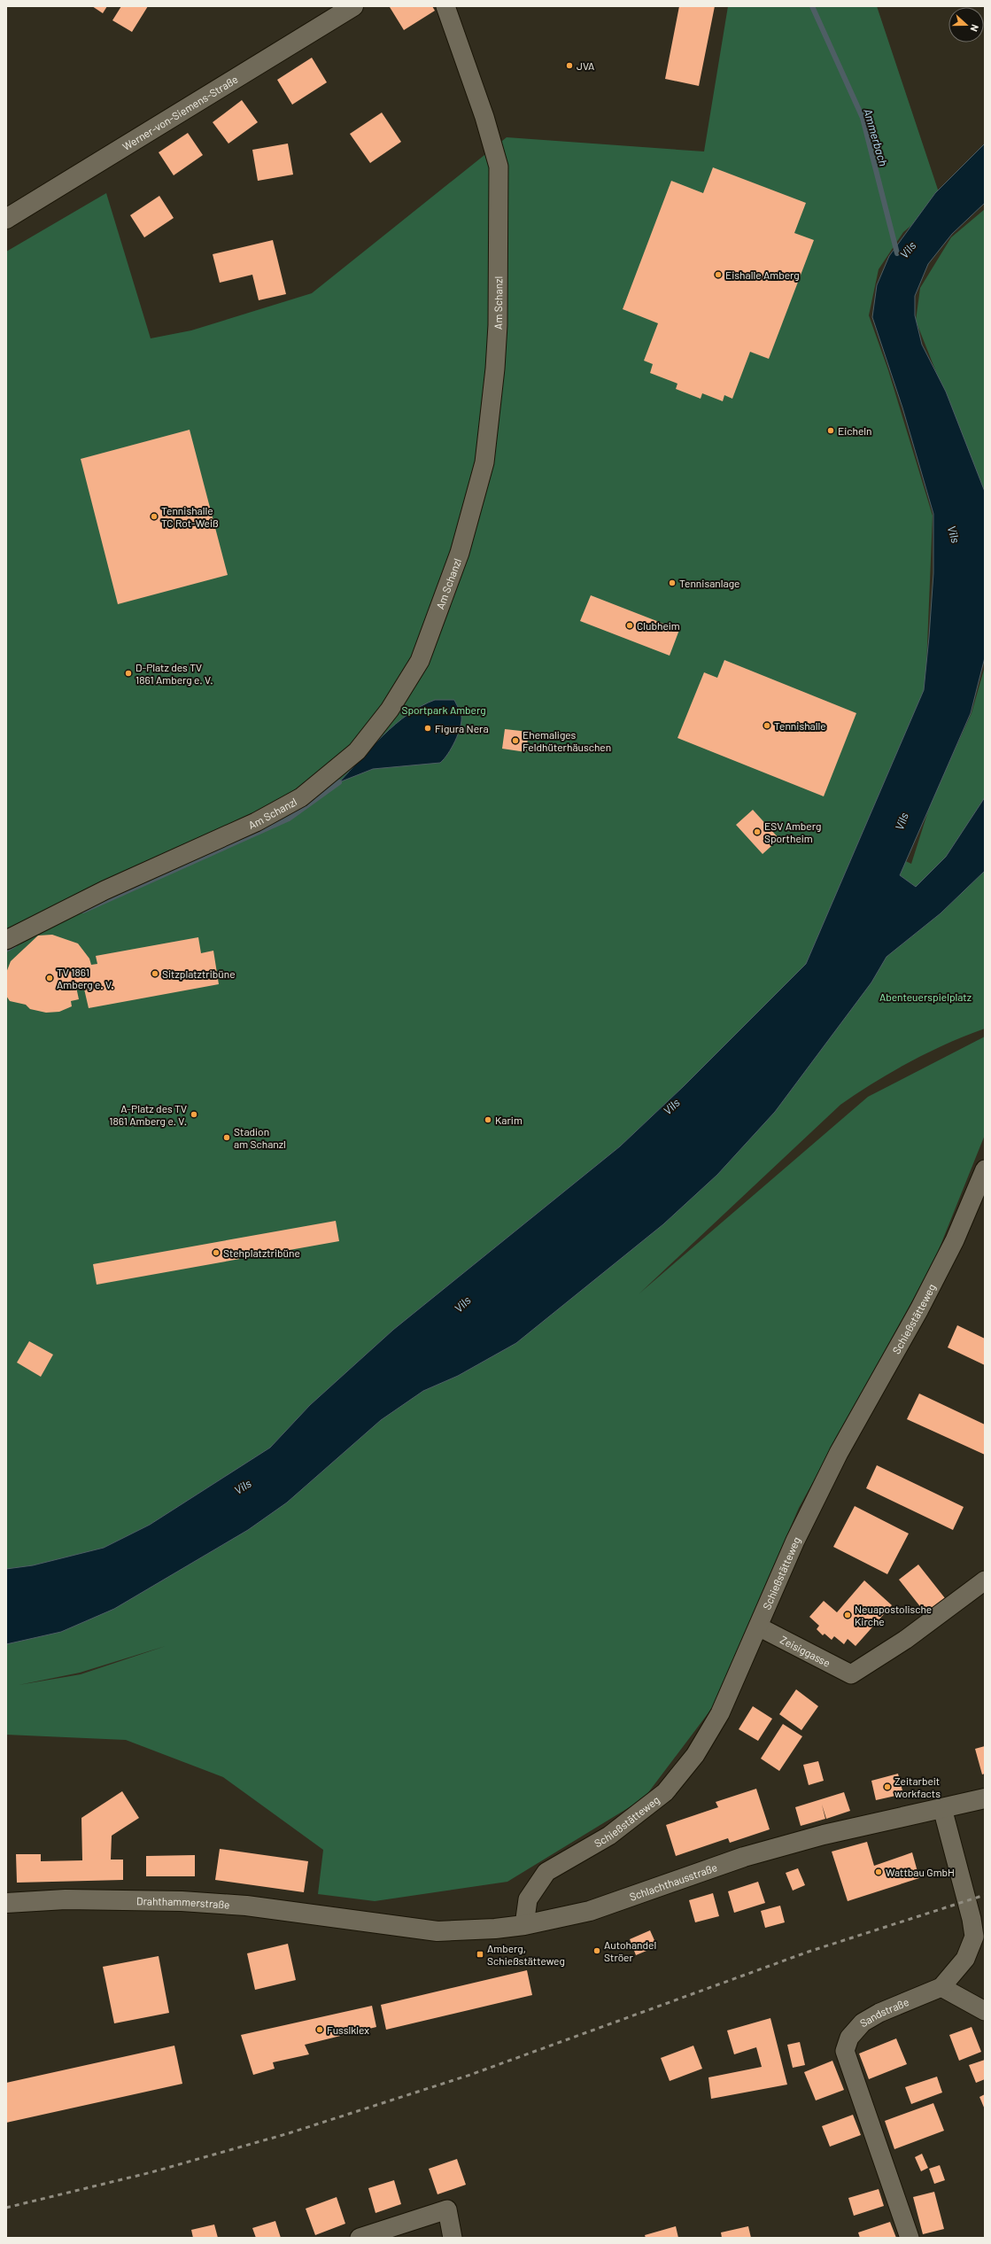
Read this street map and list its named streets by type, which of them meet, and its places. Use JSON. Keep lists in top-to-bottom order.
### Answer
{
  "streets": {
    "main road": ["Werner-von-Siemens-Straße", "Schlachthausstraße", "Drahthammerstraße"],
    "street": [
      "Am Schanzl",
      "Schießstätteweg",
      "Zeisiggasse",
      "Sandstraße"
    ]
  },
  "crossings": [
    ["Schießstätteweg", "Zeisiggasse"],
    ["Schießstätteweg", "Schlachthausstraße"],
    ["Schlachthausstraße", "Drahthammerstraße"],
    ["Schlachthausstraße", "Sandstraße"]
  ],
  "water": ["Ammerbach", "Vils"],
  "parks": ["Sportpark Amberg", "Abenteuerspielplatz"],
  "places": {
    "other": [
      "JVA",
      "Eishalle Amberg",
      "Eicheln",
      "Tennishalle TC Rot-Weiß",
      "Tennisanlage",
      "Clubheim",
      "D-Platz des TV 1861 Amberg e. V.",
      "Tennishalle",
      "Figura Nera",
      "Ehemaliges Feldhüterhäuschen",
      "ESV Amberg Sportheim",
      "Sitzplatztribüne",
      "TV 1861 Amberg e. V.",
      "A-Platz des TV 1861 Amberg e. V.",
      "Karim",
      "Stadion am Schanzl",
      "Stehplatztribüne",
      "Neuapostolische Kirche",
      "Zeitarbeit workfacts",
      "Wattbau GmbH",
      "Autohandel Ströer",
      "Fusslklex"
    ],
    "transit": ["Amberg, Schießstätteweg"]
  },
  "north": "right"
}
